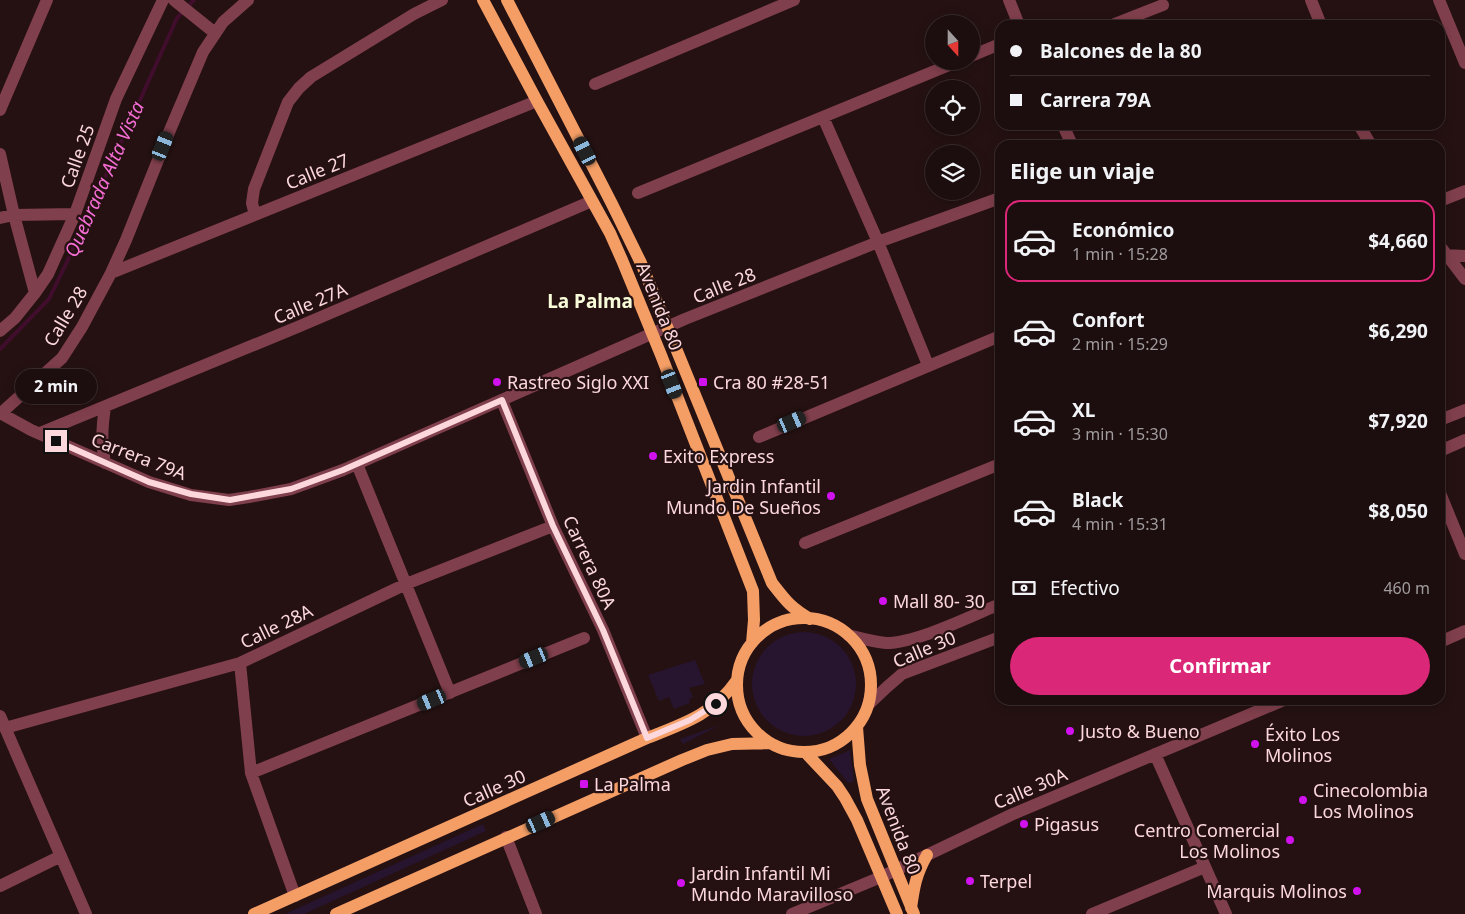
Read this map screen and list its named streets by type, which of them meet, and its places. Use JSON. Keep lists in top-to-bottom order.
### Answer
{
  "streets": {
    "main road": ["Avenida 80", "Calle 30"],
    "street": [
      "Calle 25",
      "Calle 27",
      "Calle 28",
      "Calle 27A",
      "Carrera 79A",
      "Carrera 80A",
      "Calle 28A",
      "Calle 30A"
    ]
  },
  "crossings": [
    ["Calle 27", "Calle 28"],
    ["Calle 27", "Avenida 80"],
    ["Calle 28", "Avenida 80"],
    ["Calle 28", "Carrera 79A"],
    ["Calle 28", "Carrera 80A"],
    ["Calle 27A", "Avenida 80"],
    ["Calle 27A", "Carrera 79A"],
    ["Avenida 80", "Calle 30"],
    ["Avenida 80", "Calle 30A"],
    ["Carrera 80A", "Calle 28A"],
    ["Carrera 80A", "Calle 30"]
  ],
  "districts": ["La Palma"],
  "water": ["Quebrada Alta Vista"],
  "places": {
    "other": [
      "Rastreo Siglo XXI",
      "Exito Express",
      "Jardin Infantil Mundo De Sueños",
      "Mall 80- 30",
      "Justo & Bueno",
      "Éxito Los Molinos",
      "Cinecolombia Los Molinos",
      "Pigasus",
      "Centro Comercial Los Molinos",
      "Terpel",
      "Jardin Infantil Mi Mundo Maravilloso",
      "Marquis Molinos"
    ],
    "transit": ["Cra 80 #28-51", "La Palma"]
  },
  "north": "bottom",
  "page": {
    "banner": ["Balcones de la 80", "Carrera 79A"],
    "heading": "Elige un viaje",
    "list": [
      {
        "name": "Económico",
        "note": "1 min · 15:28",
        "value": "$4,660"
      },
      {
        "name": "Confort",
        "note": "2 min · 15:29",
        "value": "$6,290"
      },
      {
        "name": "XL",
        "note": "3 min · 15:30",
        "value": "$7,920"
      },
      {
        "name": "Black",
        "note": "4 min · 15:31",
        "value": "$8,050"
      }
    ],
    "bubble": "2 min",
    "pay": ["Efectivo", "460 m"],
    "buttons": "Confirmar"
  }
}
